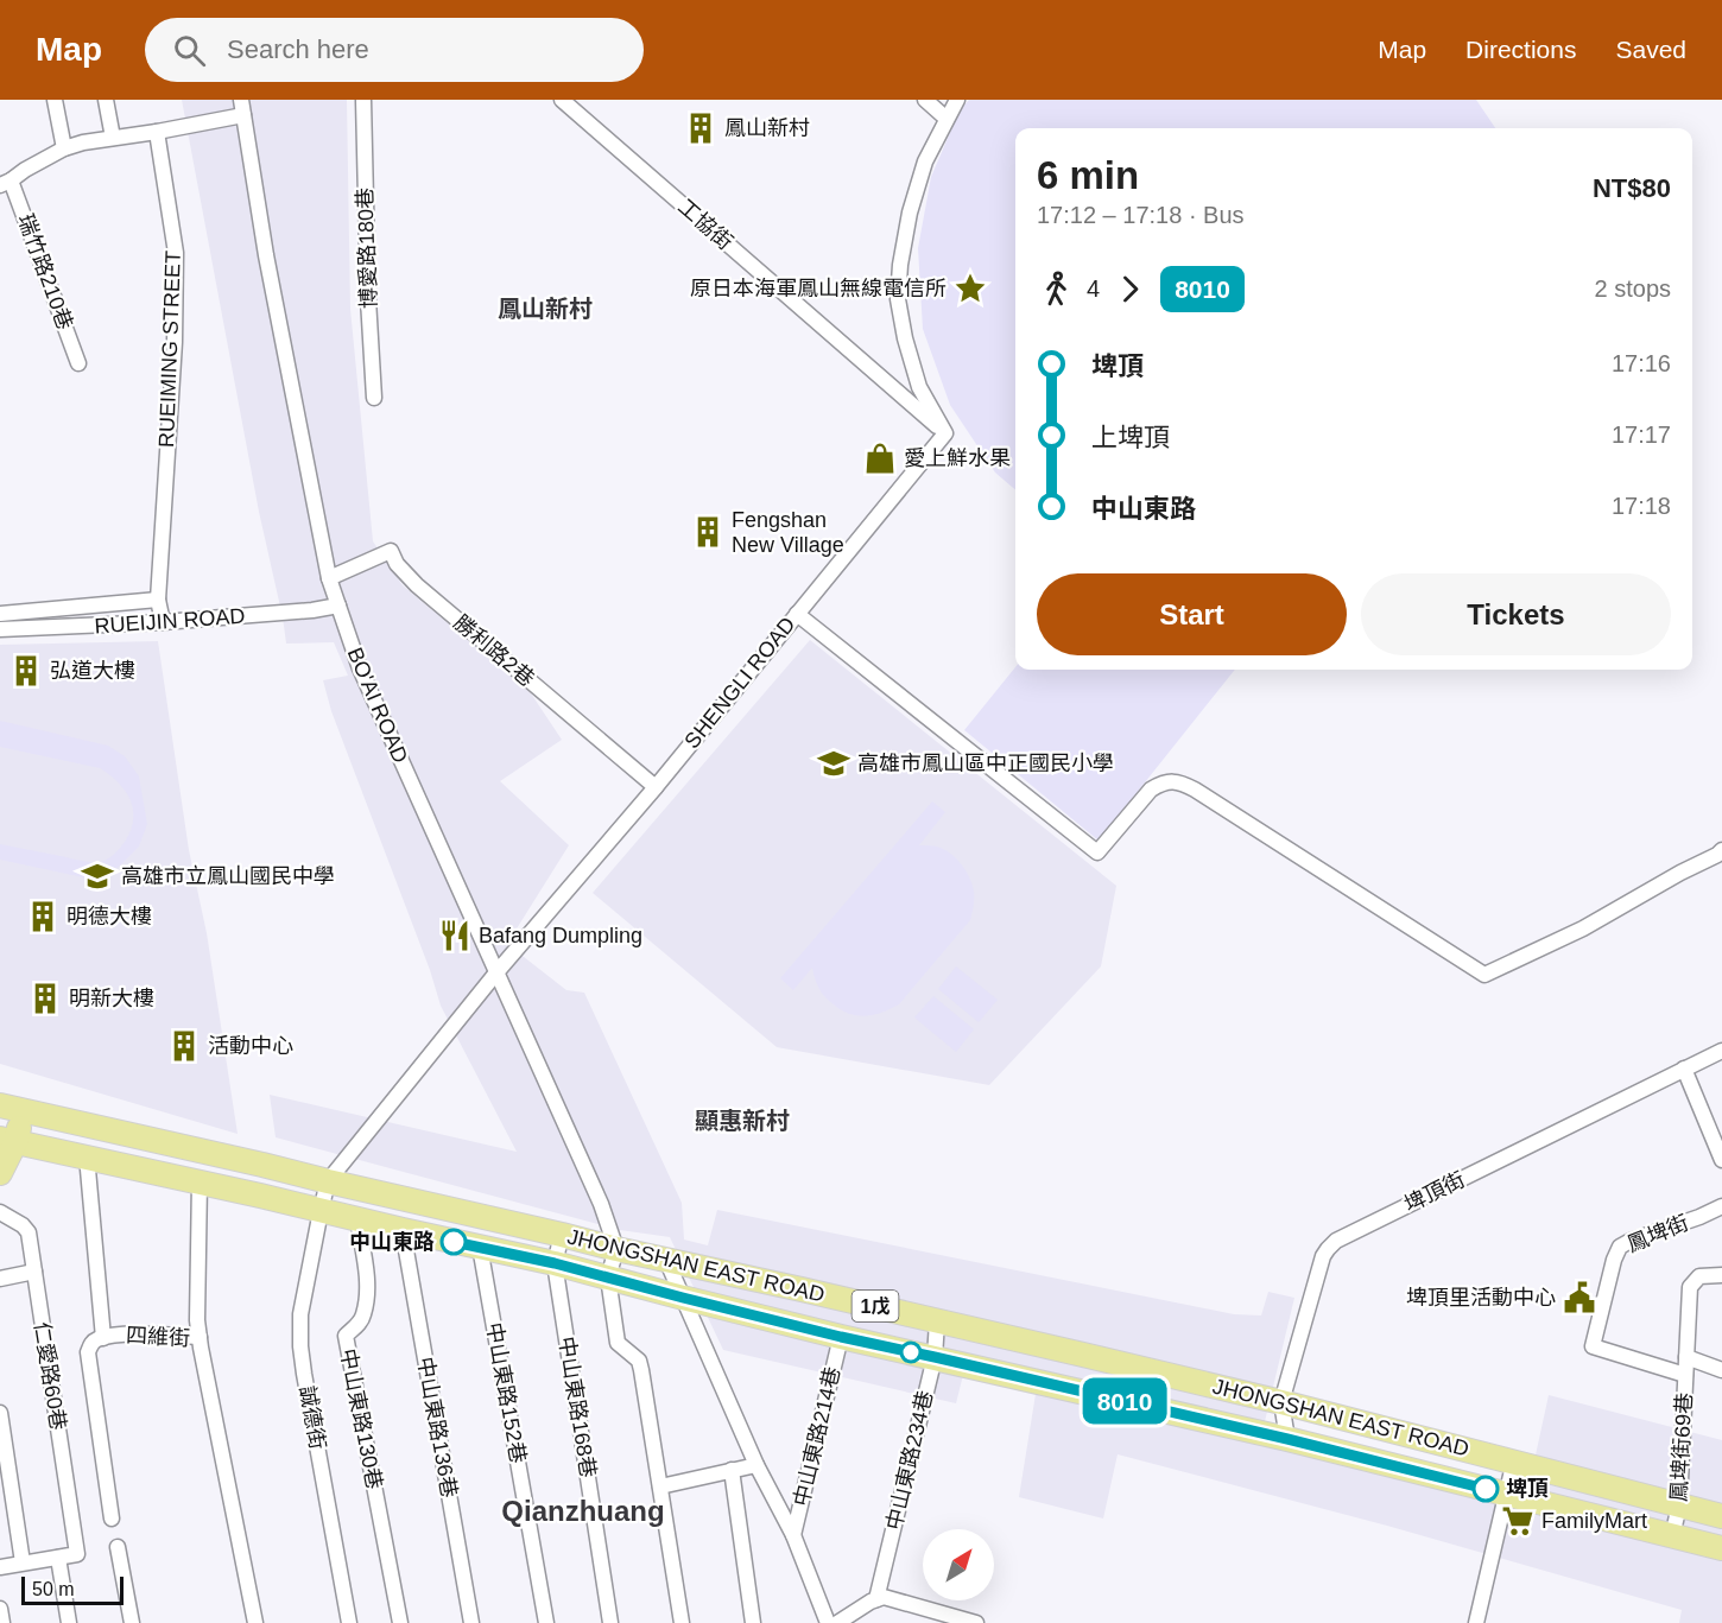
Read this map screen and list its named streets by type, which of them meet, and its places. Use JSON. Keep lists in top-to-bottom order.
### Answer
{
  "streets": {
    "main road": ["JHONGSHAN EAST ROAD", "1戊"],
    "street": [
      "工協街",
      "博愛路180巷",
      "瑞竹路210巷",
      "RUEIMING STREET",
      "RUEIJIN ROAD",
      "勝利路2巷",
      "SHENGLI ROAD",
      "BO'AI ROAD",
      "埤頂街",
      "鳳埤街",
      "四維街",
      "仁愛路60巷",
      "中山東路152巷",
      "中山東路168巷",
      "誠德街",
      "中山東路130巷",
      "中山東路136巷",
      "中山東路214巷",
      "鳳埤街69巷",
      "中山東路234巷"
    ]
  },
  "crossings": [
    ["工協街", "SHENGLI ROAD"],
    ["RUEIMING STREET", "RUEIJIN ROAD"],
    ["RUEIJIN ROAD", "BO'AI ROAD"],
    ["勝利路2巷", "SHENGLI ROAD"],
    ["勝利路2巷", "BO'AI ROAD"],
    ["SHENGLI ROAD", "BO'AI ROAD"],
    ["SHENGLI ROAD", "JHONGSHAN EAST ROAD"],
    ["SHENGLI ROAD", "誠德街"],
    ["BO'AI ROAD", "JHONGSHAN EAST ROAD"],
    ["埤頂街", "JHONGSHAN EAST ROAD"],
    ["鳳埤街", "鳳埤街69巷"],
    ["JHONGSHAN EAST ROAD", "中山東路152巷"],
    ["JHONGSHAN EAST ROAD", "中山東路168巷"],
    ["JHONGSHAN EAST ROAD", "誠德街"],
    ["JHONGSHAN EAST ROAD", "中山東路130巷"],
    ["JHONGSHAN EAST ROAD", "中山東路136巷"],
    ["JHONGSHAN EAST ROAD", "中山東路214巷"],
    ["JHONGSHAN EAST ROAD", "鳳埤街69巷"],
    ["JHONGSHAN EAST ROAD", "中山東路234巷"]
  ],
  "districts": ["鳳山新村", "顯惠新村", "Qianzhuang"],
  "places": {
    "building": [
      "鳳山新村",
      "Fengshan New Village",
      "弘道大樓",
      "明德大樓",
      "明新大樓",
      "活動中心"
    ],
    "place": ["原日本海軍鳳山無線電信所"],
    "shop": ["愛上鮮水果"],
    "school or university": ["高雄市鳳山區中正國民小學", "高雄市立鳳山國民中學"],
    "restaurant": ["Bafang Dumpling"],
    "other": ["中山東路", "埤頂"],
    "public building": ["埤頂里活動中心"],
    "supermarket": ["FamilyMart"]
  },
  "lines": ["bus line 8010"],
  "scale_bar": "50 m",
  "north": "top right",
  "page": {
    "header": "Map",
    "search": "Search here",
    "nav": ["Map", "Directions", "Saved"],
    "on_map": "8010",
    "heading": ["6 min", "17:12 – 17:18 · Bus", "NT$80"],
    "legs": ["4", "8010", "2 stops"],
    "list": [
      {
        "name": "埤頂",
        "value": "17:16"
      },
      {
        "name": "上埤頂",
        "value": "17:17"
      },
      {
        "name": "中山東路",
        "value": "17:18"
      }
    ],
    "buttons": ["Start", "Tickets"],
    "scale": "50 m"
  }
}
